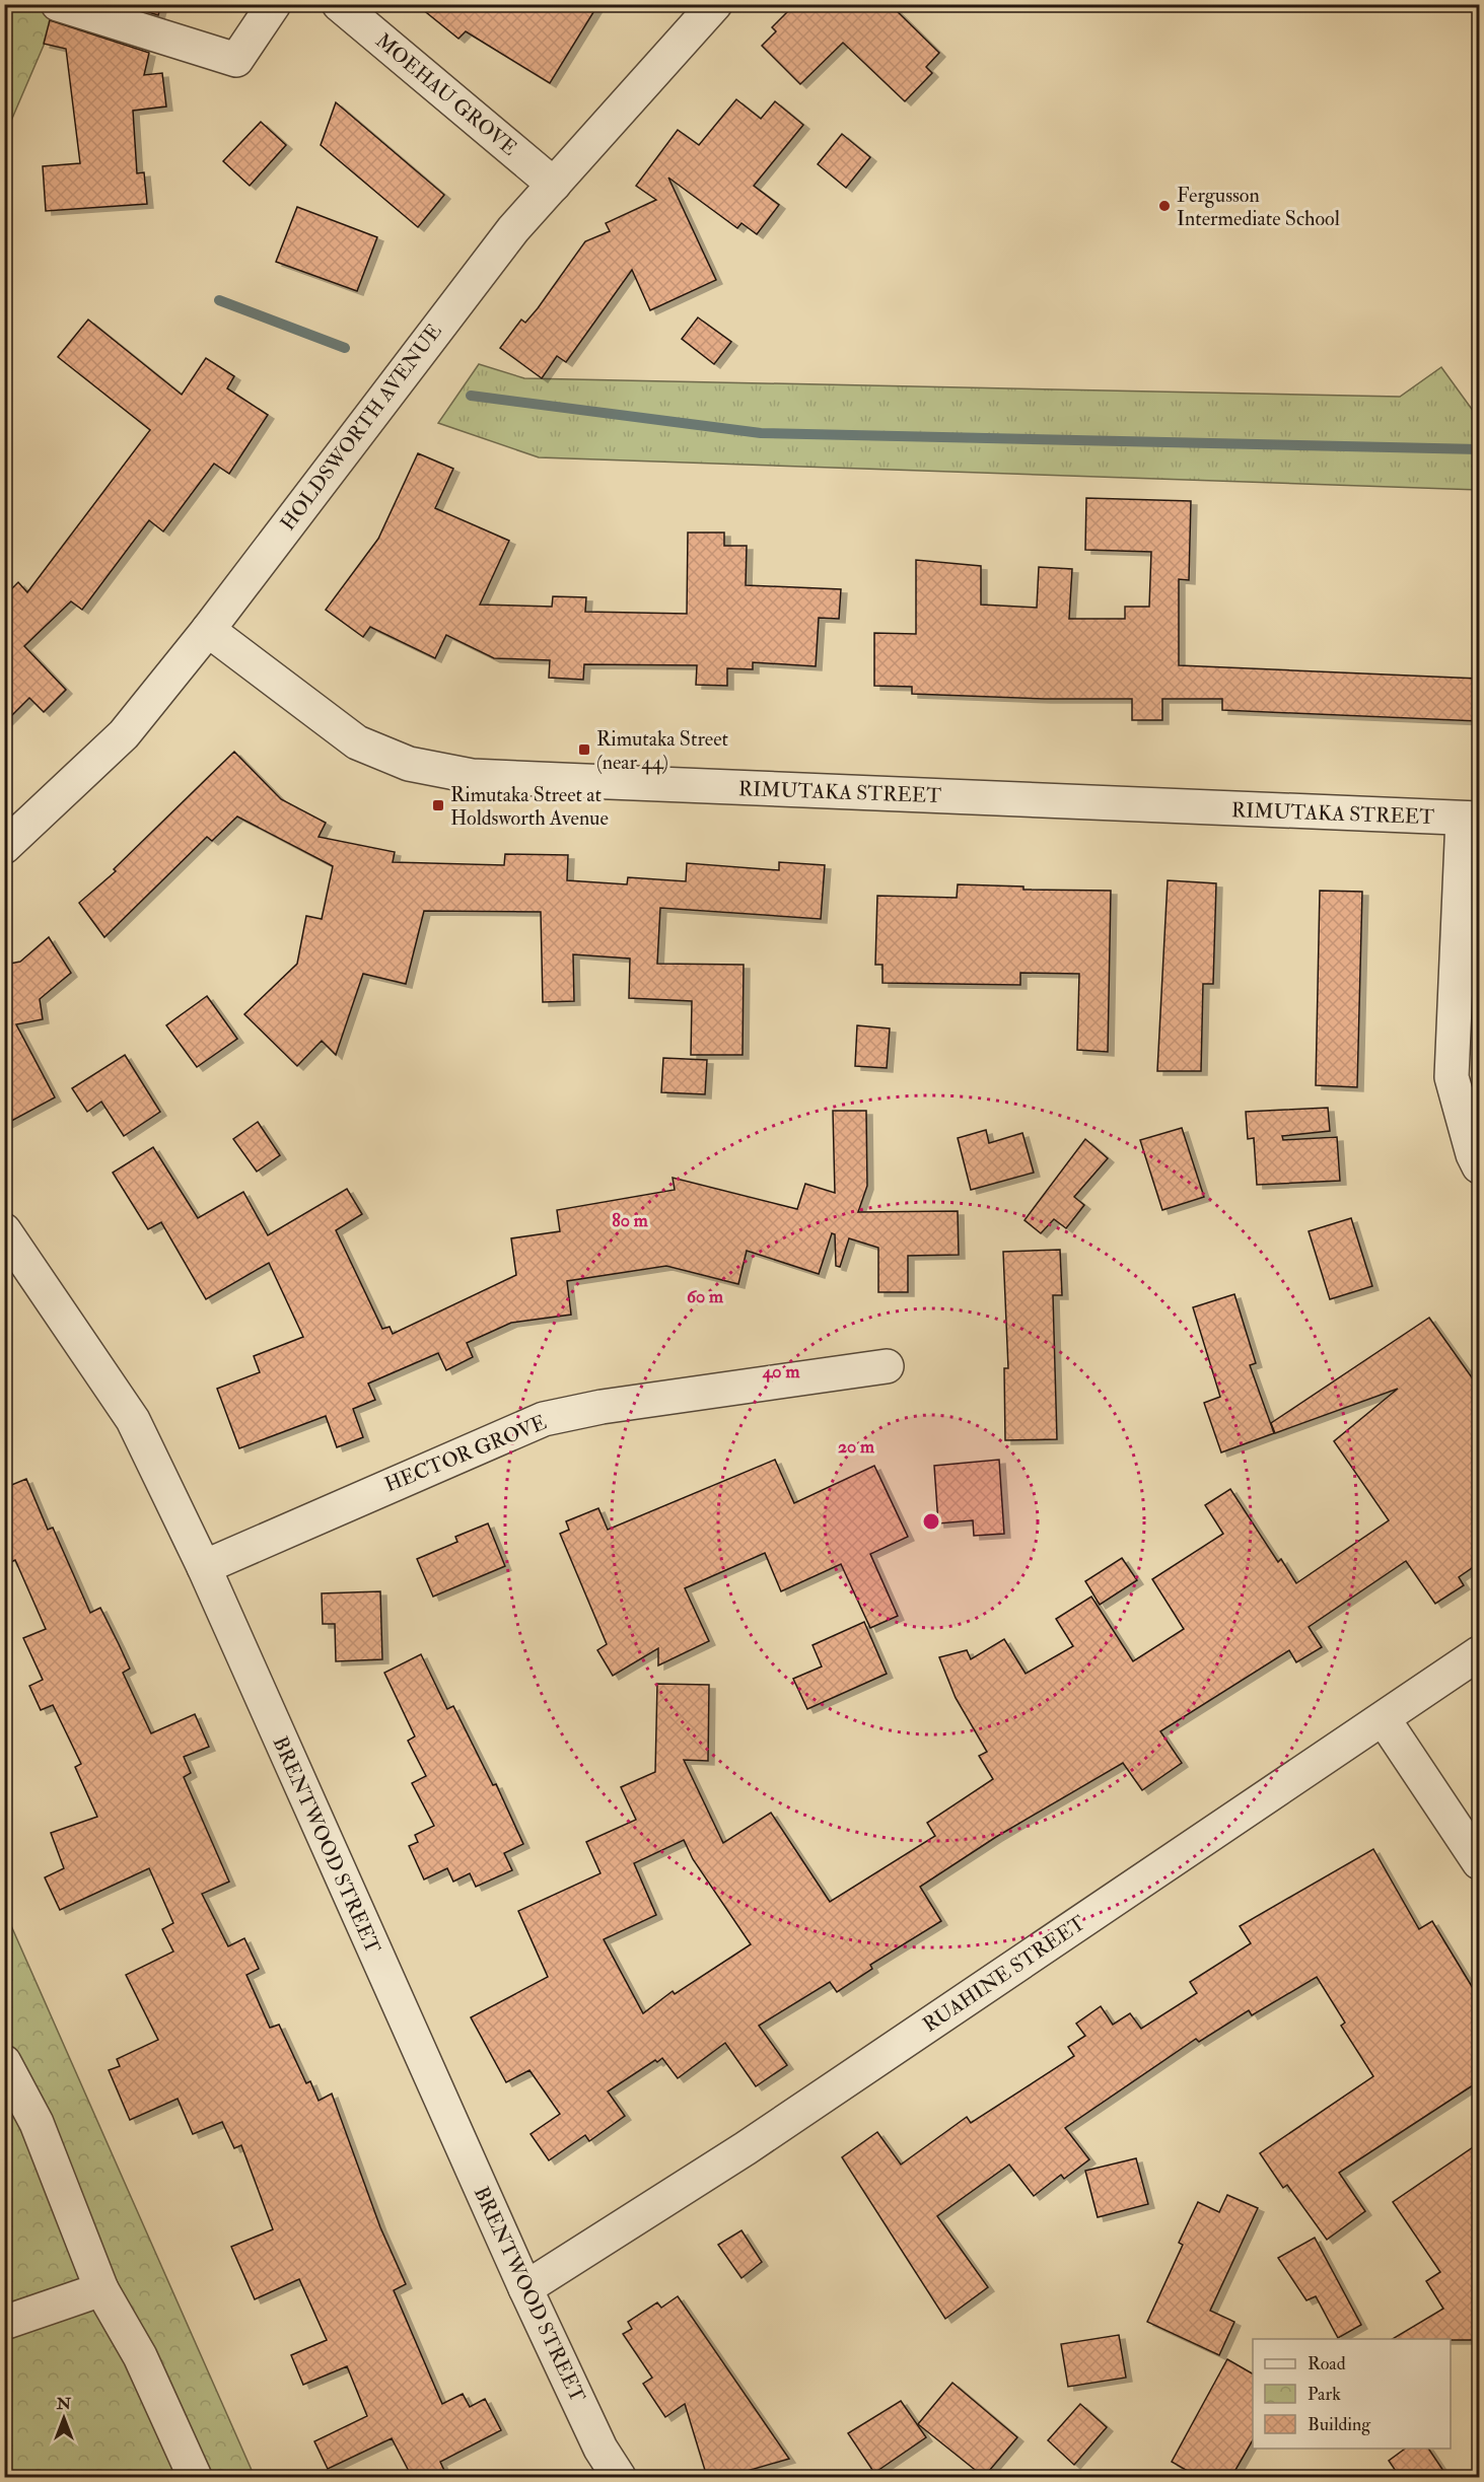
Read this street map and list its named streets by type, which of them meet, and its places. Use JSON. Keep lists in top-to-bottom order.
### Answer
{
  "streets": {
    "street": [
      "MOEHAU GROVE",
      "HOLDSWORTH AVENUE",
      "RIMUTAKA STREET",
      "HECTOR GROVE",
      "BRENTWOOD STREET",
      "RUAHINE STREET"
    ]
  },
  "crossings": [
    ["MOEHAU GROVE", "HOLDSWORTH AVENUE"],
    ["HOLDSWORTH AVENUE", "RIMUTAKA STREET"],
    ["HECTOR GROVE", "BRENTWOOD STREET"],
    ["BRENTWOOD STREET", "RUAHINE STREET"]
  ],
  "places": {
    "other": ["Fergusson Intermediate School"],
    "transit": ["Rimutaka Street (near 44)", "Rimutaka Street at Holdsworth Avenue"]
  },
  "legend": ["Road", "Park", "Building"],
  "north": "top",
  "rings": [
    "80 m",
    "60 m",
    "40 m",
    "20 m"
  ]
}
